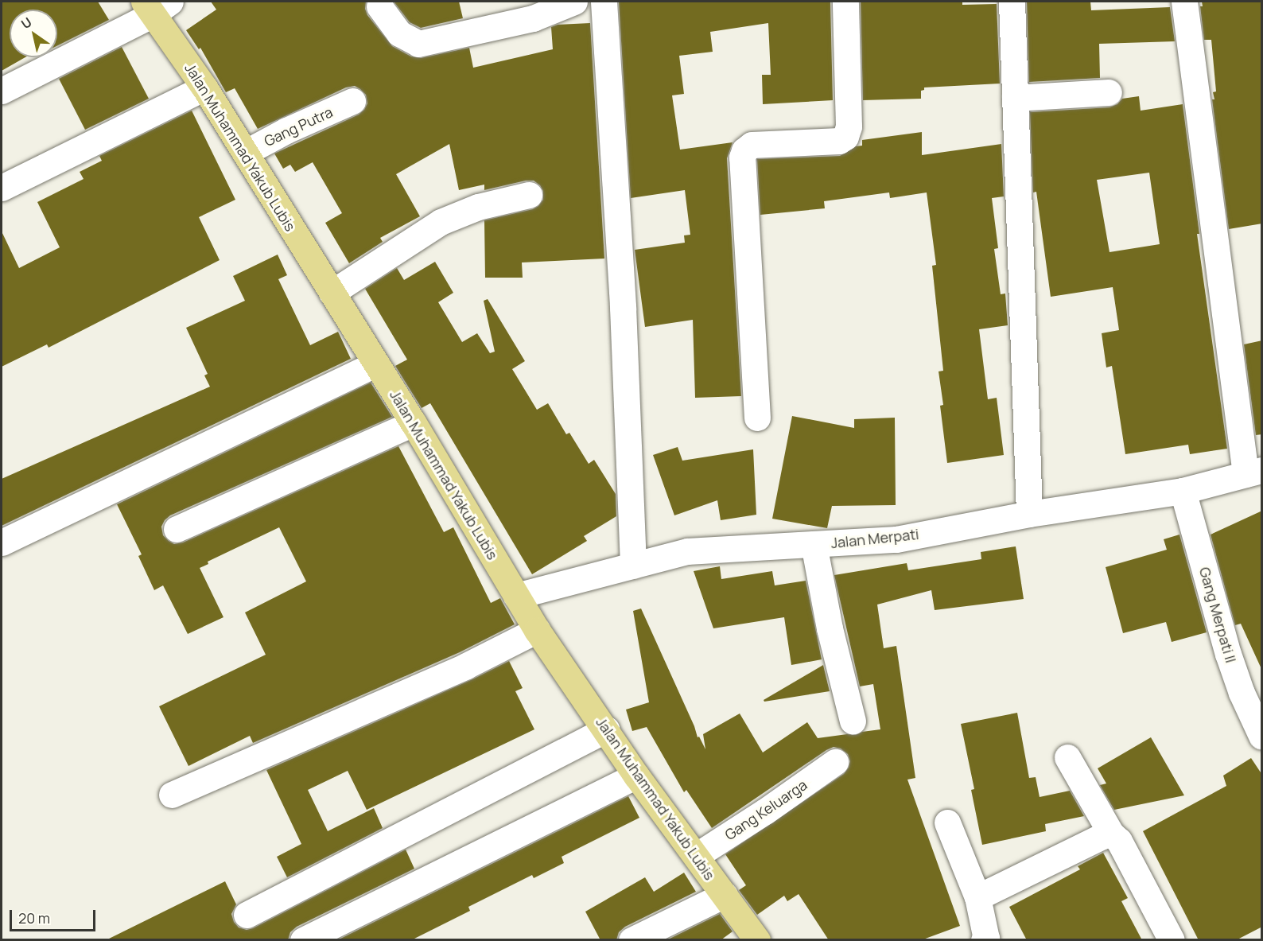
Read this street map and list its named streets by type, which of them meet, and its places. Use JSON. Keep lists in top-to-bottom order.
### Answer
{
  "streets": {
    "main road": ["Jalan Muhammad Yakub Lubis"],
    "street": [
      "Gang Putra",
      "Jalan Merpati",
      "Gang Merpati II",
      "Gang Keluarga"
    ]
  },
  "crossings": [
    ["Gang Putra", "Jalan Muhammad Yakub Lubis"],
    ["Jalan Muhammad Yakub Lubis", "Jalan Merpati"],
    ["Jalan Muhammad Yakub Lubis", "Gang Keluarga"],
    ["Jalan Merpati", "Gang Merpati II"]
  ],
  "scale_bar": "20 m",
  "north": "top left"
}
